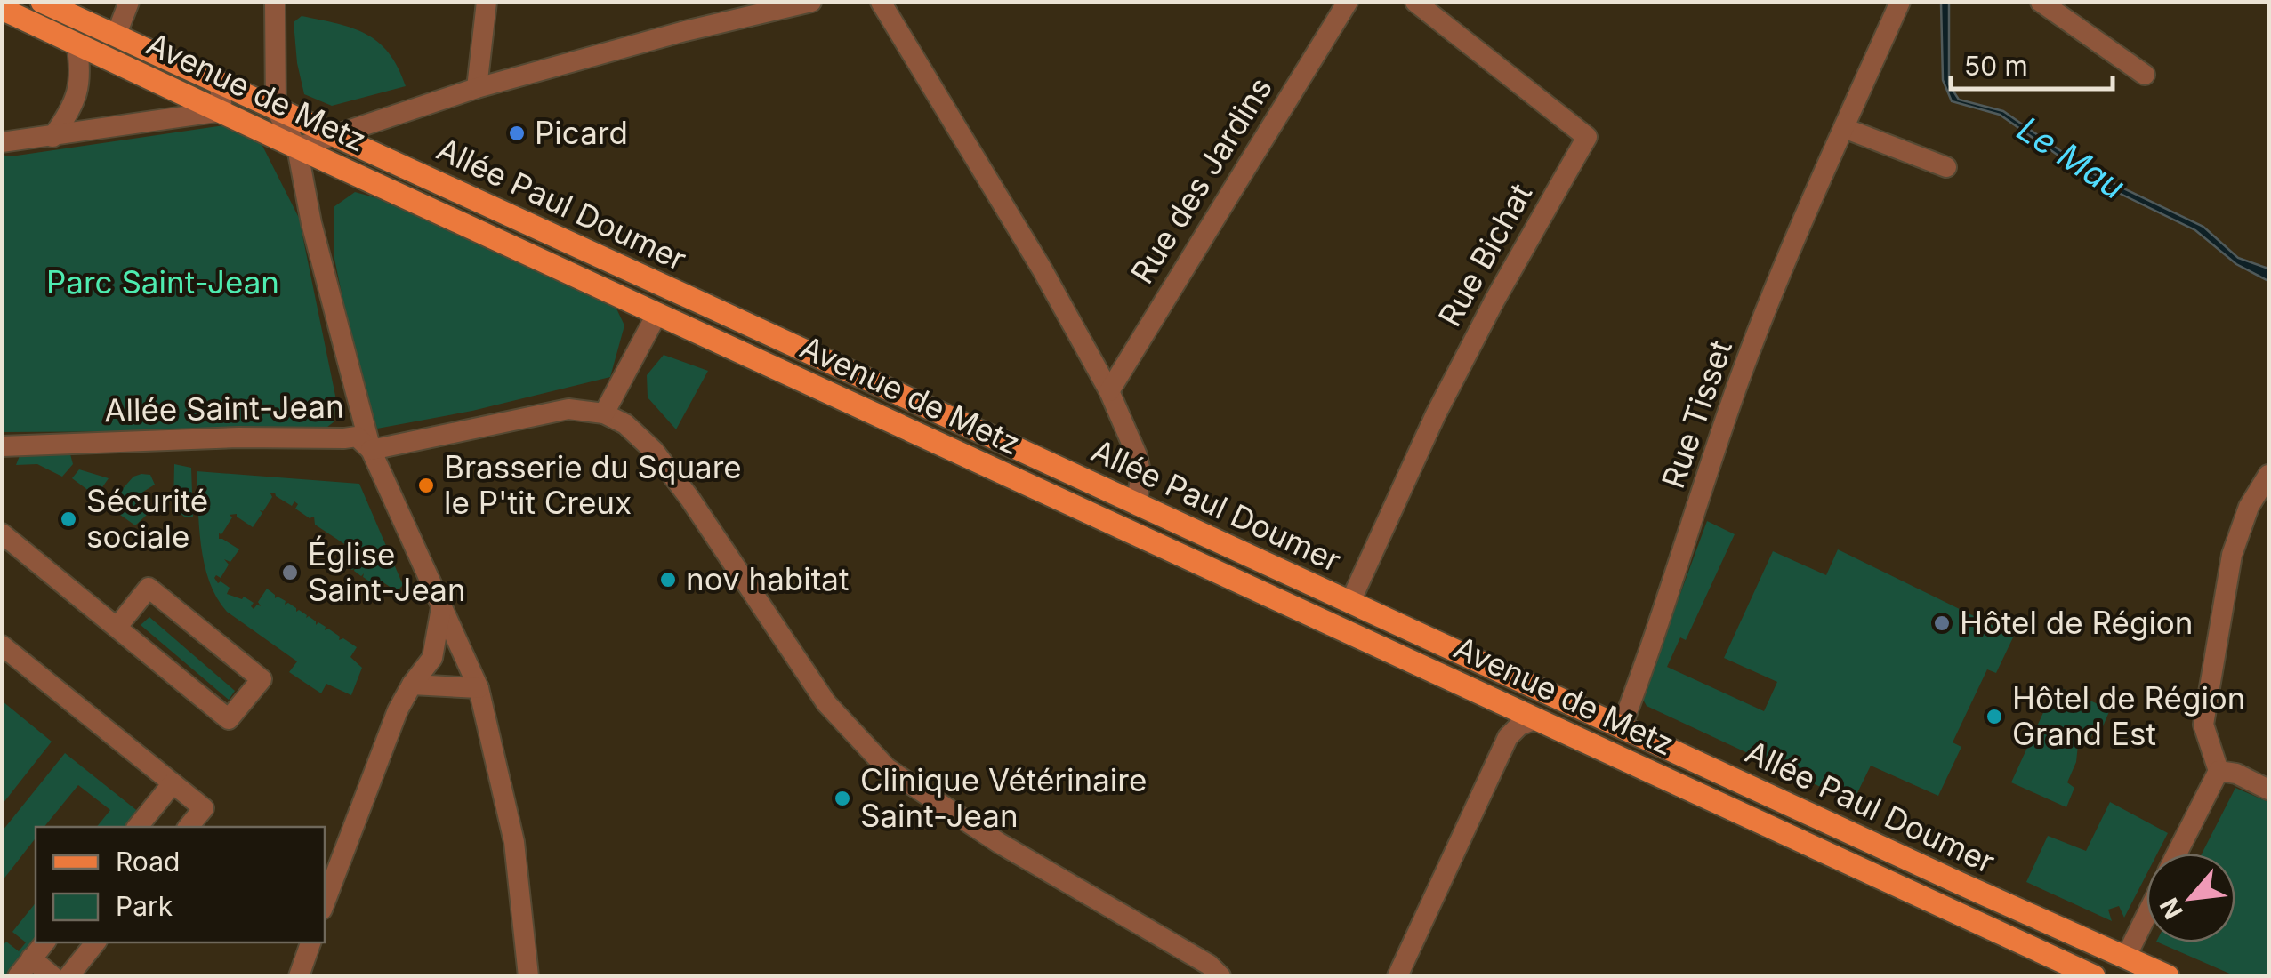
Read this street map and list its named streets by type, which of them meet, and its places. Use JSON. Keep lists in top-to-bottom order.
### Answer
{
  "streets": {
    "main road": ["Avenue de Metz", "Allée Paul Doumer"],
    "street": [
      "Rue des Jardins",
      "Rue Bichat",
      "Allée Saint-Jean",
      "Rue Tisset"
    ]
  },
  "crossings": [
    ["Avenue de Metz", "Allée Paul Doumer"],
    ["Allée Paul Doumer", "Rue Bichat"],
    ["Allée Paul Doumer", "Rue Tisset"]
  ],
  "water": ["Le Mau"],
  "parks": ["Parc Saint-Jean"],
  "places": [
    "Picard",
    "Brasserie du Square le P'tit Creux",
    "Sécurité sociale",
    "Église Saint-Jean",
    "nov habitat",
    "Hôtel de Région",
    "Hôtel de Région Grand Est",
    "Clinique Vétérinaire Saint-Jean"
  ],
  "legend": ["Road", "Park"],
  "scale_bar": "50 m",
  "north": "bottom left"
}
